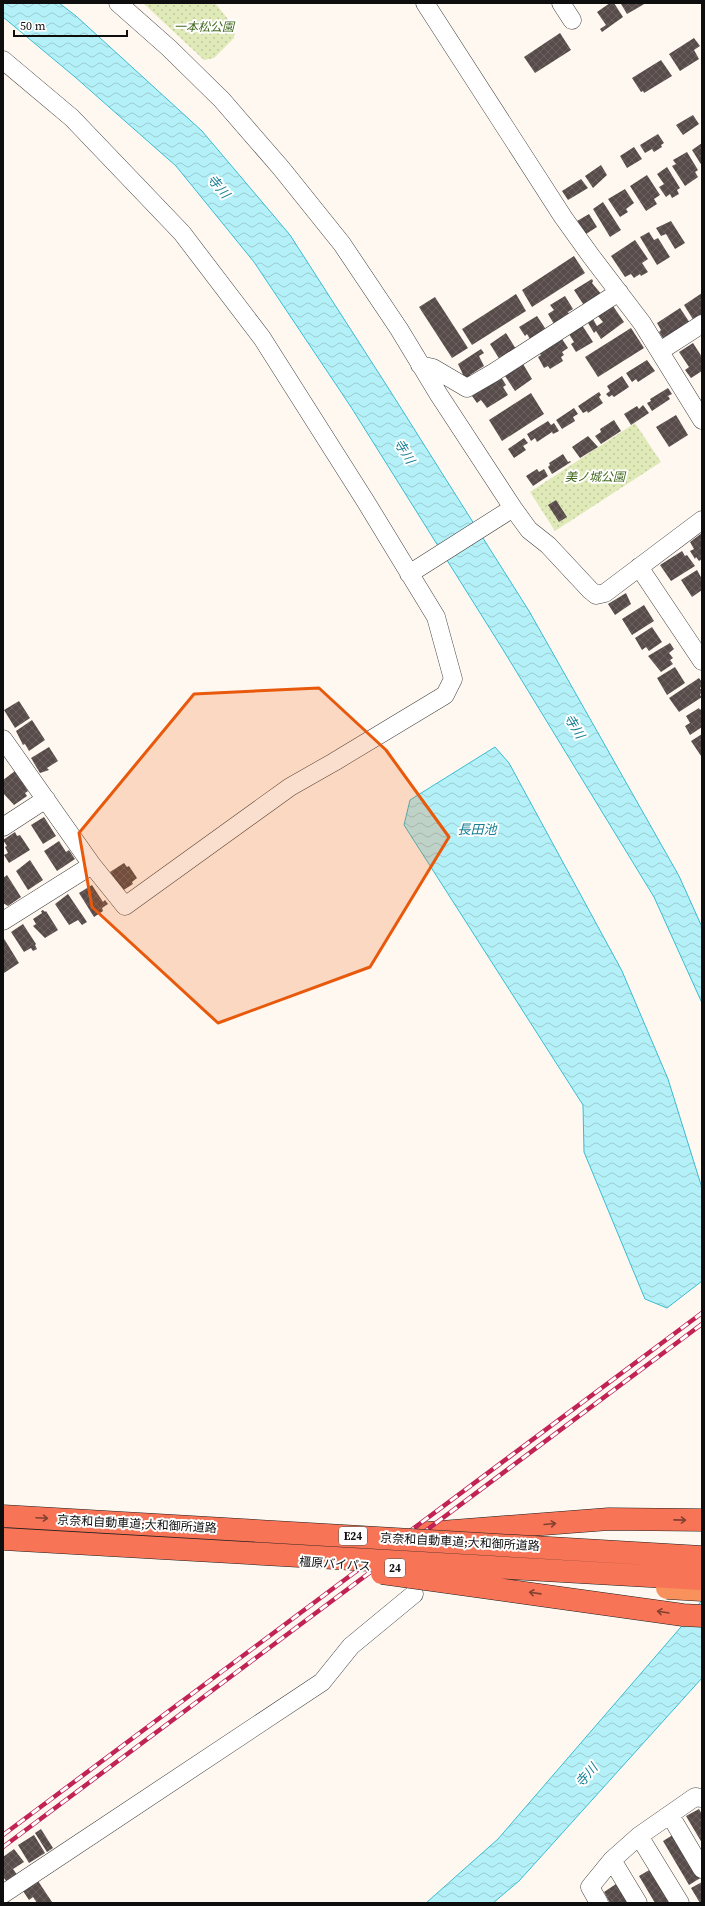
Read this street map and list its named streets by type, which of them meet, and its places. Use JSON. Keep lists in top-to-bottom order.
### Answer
{
  "streets": {
    "highway": [
      "京奈和自動車道;大和御所道路",
      "E24",
      "橿原バイパス",
      "24"
    ]
  },
  "water": ["寺川", "長田池"],
  "parks": ["一本松公園", "美ノ城公園"],
  "scale_bar": "50 m"
}
